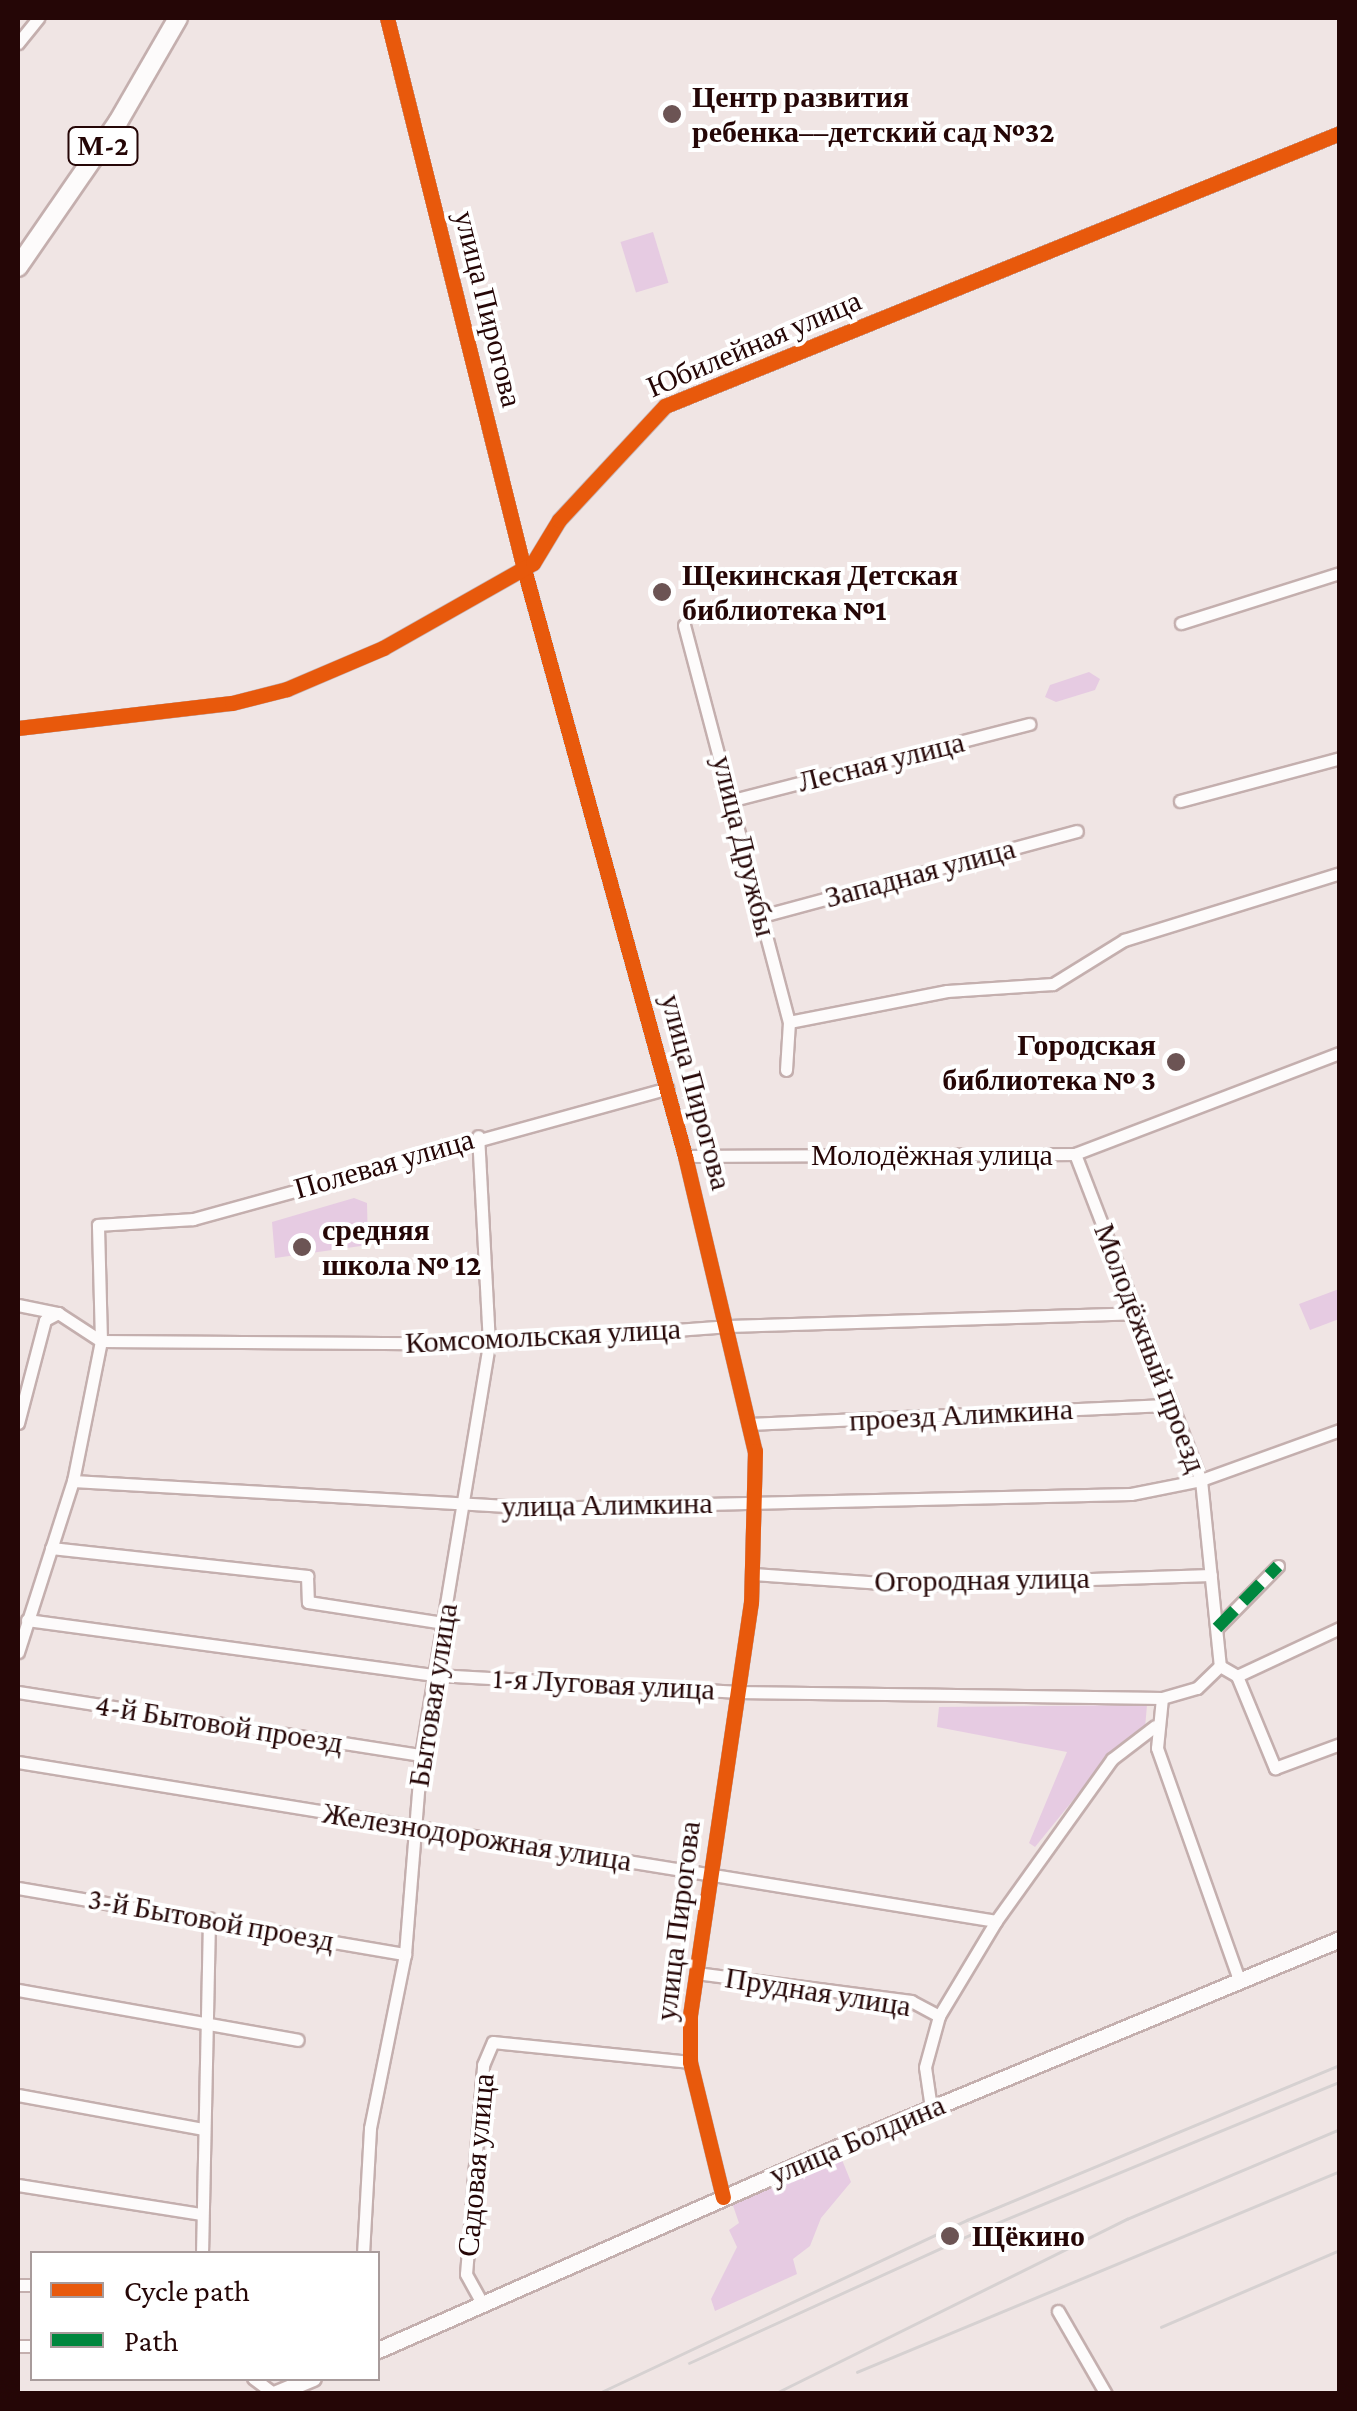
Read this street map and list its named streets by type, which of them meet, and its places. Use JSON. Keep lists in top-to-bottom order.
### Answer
{
  "streets": {
    "highway": ["М-2"],
    "main road": ["улица Болдина"],
    "street": [
      "улица Пирогова",
      "Юбилейная улица",
      "Лесная улица",
      "улица Дружбы",
      "Западная улица",
      "Молодёжная улица",
      "Полевая улица",
      "Комсомольская улица",
      "Молодёжный проезд",
      "проезд Алимкина",
      "улица Алимкина",
      "Огородная улица",
      "1-я Луговая улица",
      "Бытовая улица",
      "4-й Бытовой проезд",
      "Железнодорожная улица",
      "3-й Бытовой проезд",
      "Прудная улица",
      "Садовая улица"
    ]
  },
  "crossings": [
    ["улица Пирогова", "Юбилейная улица"],
    ["улица Пирогова", "Молодёжная улица"],
    ["улица Пирогова", "Полевая улица"],
    ["улица Пирогова", "Комсомольская улица"],
    ["улица Пирогова", "проезд Алимкина"],
    ["улица Пирогова", "улица Алимкина"],
    ["улица Пирогова", "Огородная улица"],
    ["улица Пирогова", "1-я Луговая улица"],
    ["улица Пирогова", "Железнодорожная улица"],
    ["улица Пирогова", "Прудная улица"],
    ["улица Пирогова", "улица Болдина"],
    ["улица Пирогова", "Садовая улица"],
    ["Лесная улица", "улица Дружбы"],
    ["улица Дружбы", "Западная улица"],
    ["Молодёжная улица", "Молодёжный проезд"],
    ["Полевая улица", "Комсомольская улица"],
    ["Полевая улица", "Бытовая улица"],
    ["Комсомольская улица", "Молодёжный проезд"],
    ["Комсомольская улица", "Бытовая улица"],
    ["Молодёжный проезд", "проезд Алимкина"],
    ["Молодёжный проезд", "улица Алимкина"],
    ["Молодёжный проезд", "Огородная улица"],
    ["Молодёжный проезд", "1-я Луговая улица"],
    ["улица Алимкина", "Бытовая улица"],
    ["1-я Луговая улица", "Бытовая улица"],
    ["Бытовая улица", "4-й Бытовой проезд"],
    ["Бытовая улица", "Железнодорожная улица"],
    ["Бытовая улица", "3-й Бытовой проезд"],
    ["улица Болдина", "Садовая улица"]
  ],
  "places": [
    "Центр развития ребенка––детский сад №32",
    "Щекинская Детская библиотека №1",
    "Городская библиотека № 3",
    "средняя школа № 12",
    "Щёкино"
  ],
  "legend": ["Cycle path", "Path"]
}
